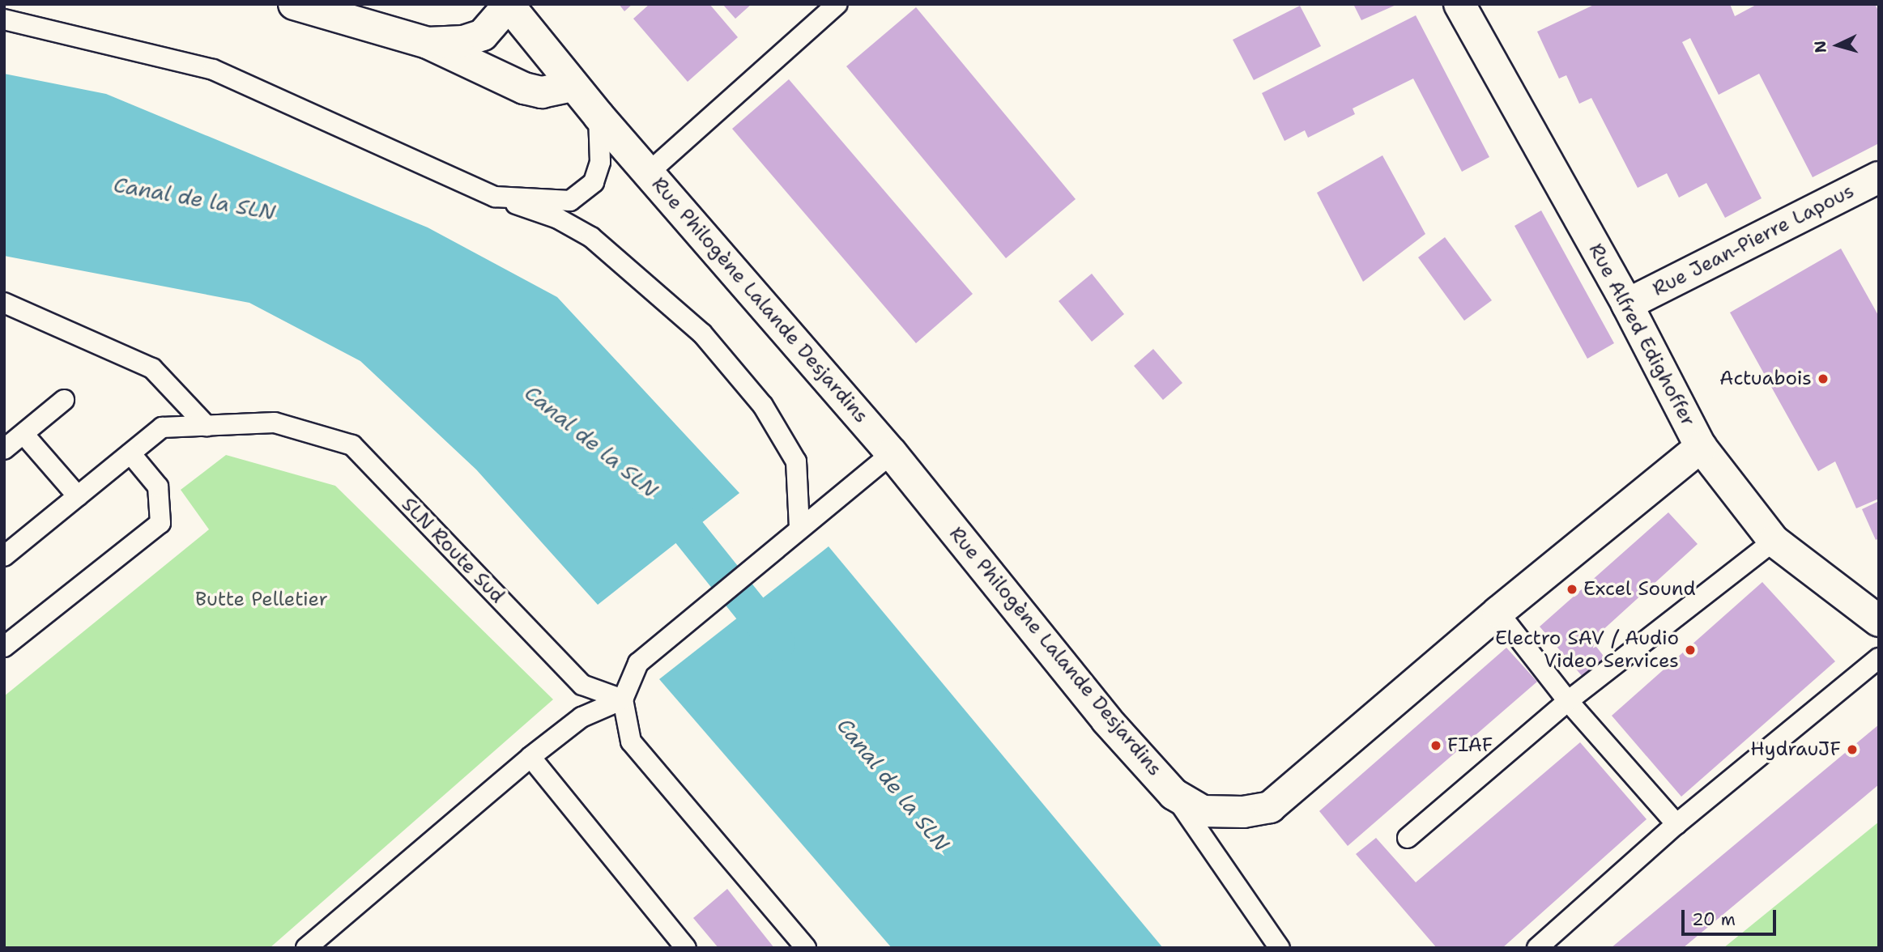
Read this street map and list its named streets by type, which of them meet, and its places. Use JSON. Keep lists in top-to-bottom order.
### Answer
{
  "streets": {
    "main road": ["Rue Jean-Pierre Lapous", "Rue Philogène Lalande Desjardins", "Rue Alfred Edighoffer"],
    "lane": ["SLN Route Sud"]
  },
  "crossings": [
    ["Rue Jean-Pierre Lapous", "Rue Alfred Edighoffer"],
    ["Rue Philogène Lalande Desjardins", "Rue Alfred Edighoffer"]
  ],
  "water": ["Canal de la SLN"],
  "parks": ["Butte Pelletier"],
  "places": [
    "Actuabois",
    "Excel Sound",
    "Electro SAV / Audio Video Services",
    "FIAF",
    "HydrauJF"
  ],
  "scale_bar": "20 m",
  "north": "left"
}
